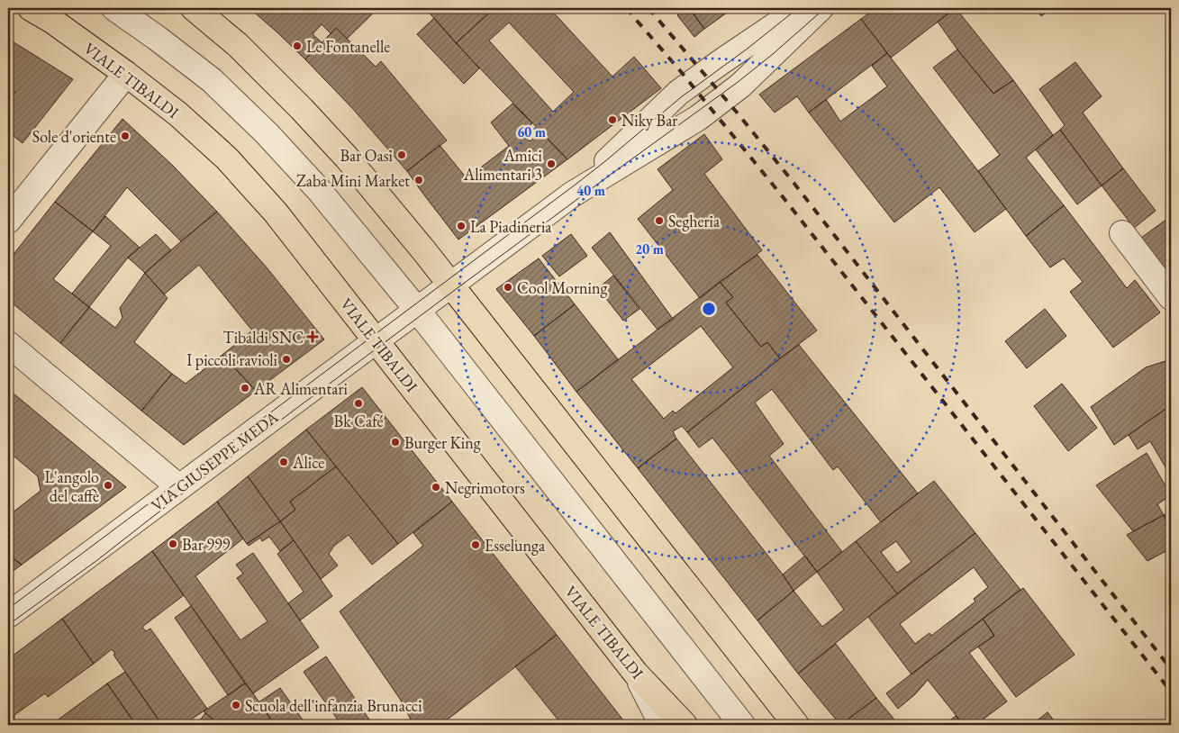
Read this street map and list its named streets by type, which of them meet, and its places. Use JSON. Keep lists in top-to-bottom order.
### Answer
{
  "streets": {
    "main road": ["VIALE TIBALDI"],
    "street": ["VIA GIUSEPPE MEDA"]
  },
  "crossings": [
    ["VIALE TIBALDI", "VIA GIUSEPPE MEDA"]
  ],
  "places": {
    "other": [
      "Le Fontanelle",
      "Niky Bar",
      "Sole d'oriente",
      "Bar Oasi",
      "Amici Alimentari 3",
      "Zaba Mini Market",
      "Segheria",
      "La Piadineria",
      "Cool Morning",
      "I piccoli ravioli",
      "AR Alimentari",
      "Bk Café",
      "Burger King",
      "Alice",
      "L'angolo del caffè",
      "Negrimotors",
      "Bar 999",
      "Esselunga",
      "Scuola dell'infanzia Brunacci"
    ],
    "health": ["Tibaldi SNC"]
  },
  "rings": ["60 m", "40 m", "20 m"]
}
